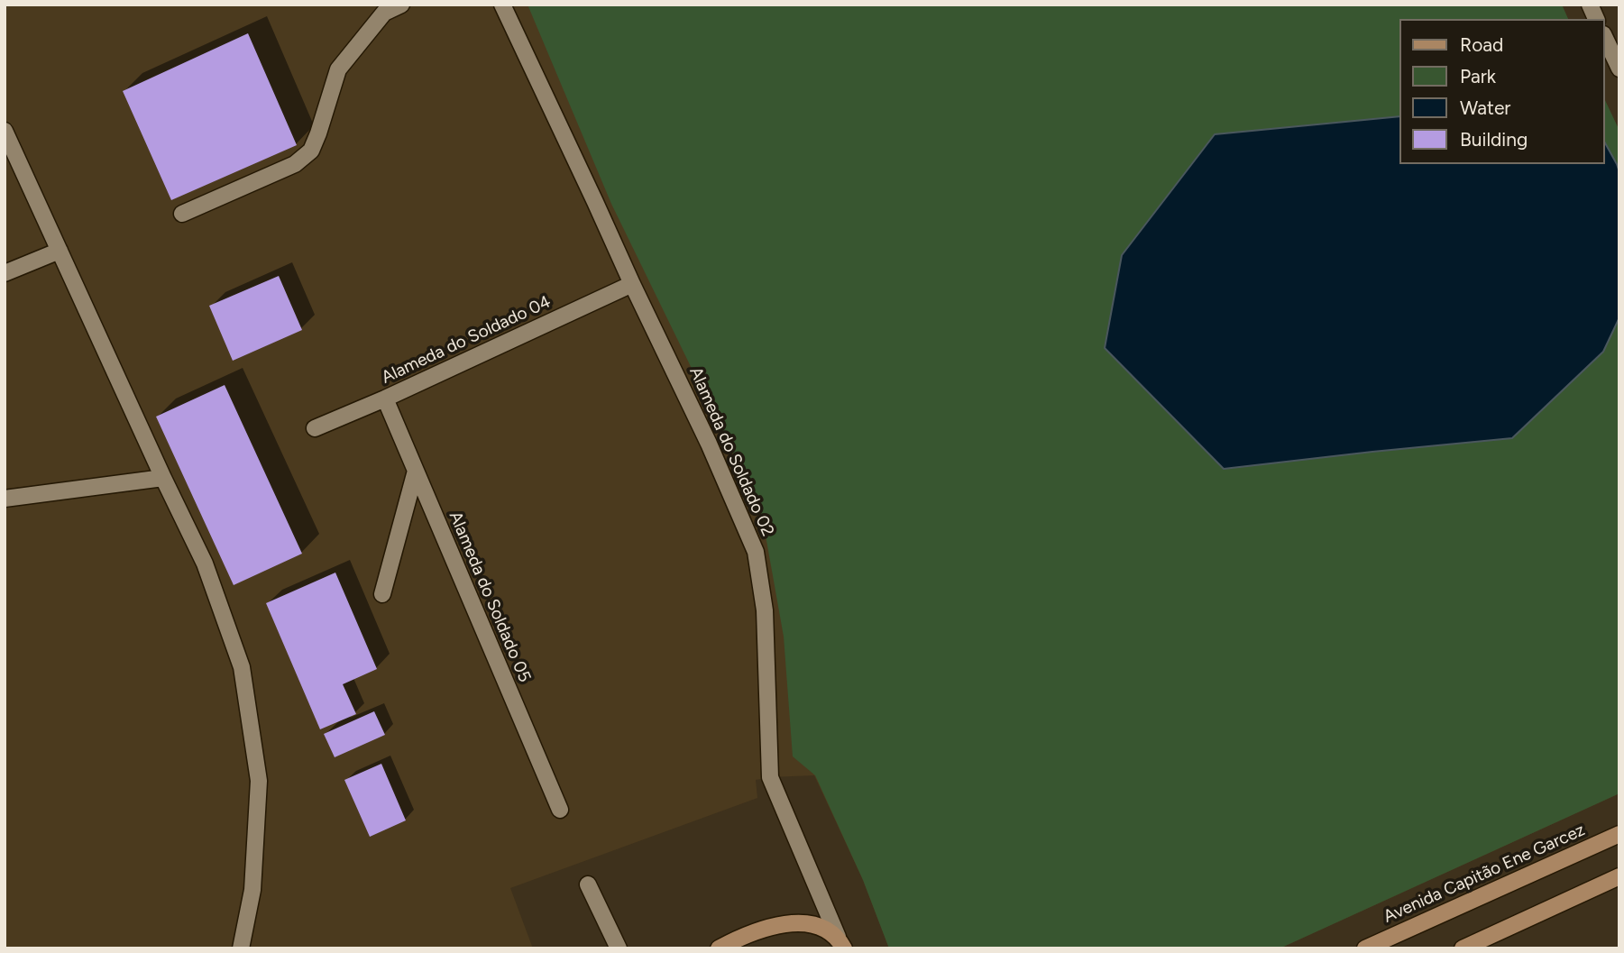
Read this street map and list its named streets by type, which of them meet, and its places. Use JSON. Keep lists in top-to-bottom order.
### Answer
{
  "streets": {
    "street": ["Avenida Capitão Ene Garcez"],
    "lane": ["Alameda do Soldado 04", "Alameda do Soldado 02", "Alameda do Soldado 05"]
  },
  "crossings": [
    ["Alameda do Soldado 04", "Alameda do Soldado 02"],
    ["Alameda do Soldado 04", "Alameda do Soldado 05"]
  ],
  "legend": [
    "Road",
    "Park",
    "Water",
    "Building"
  ]
}
